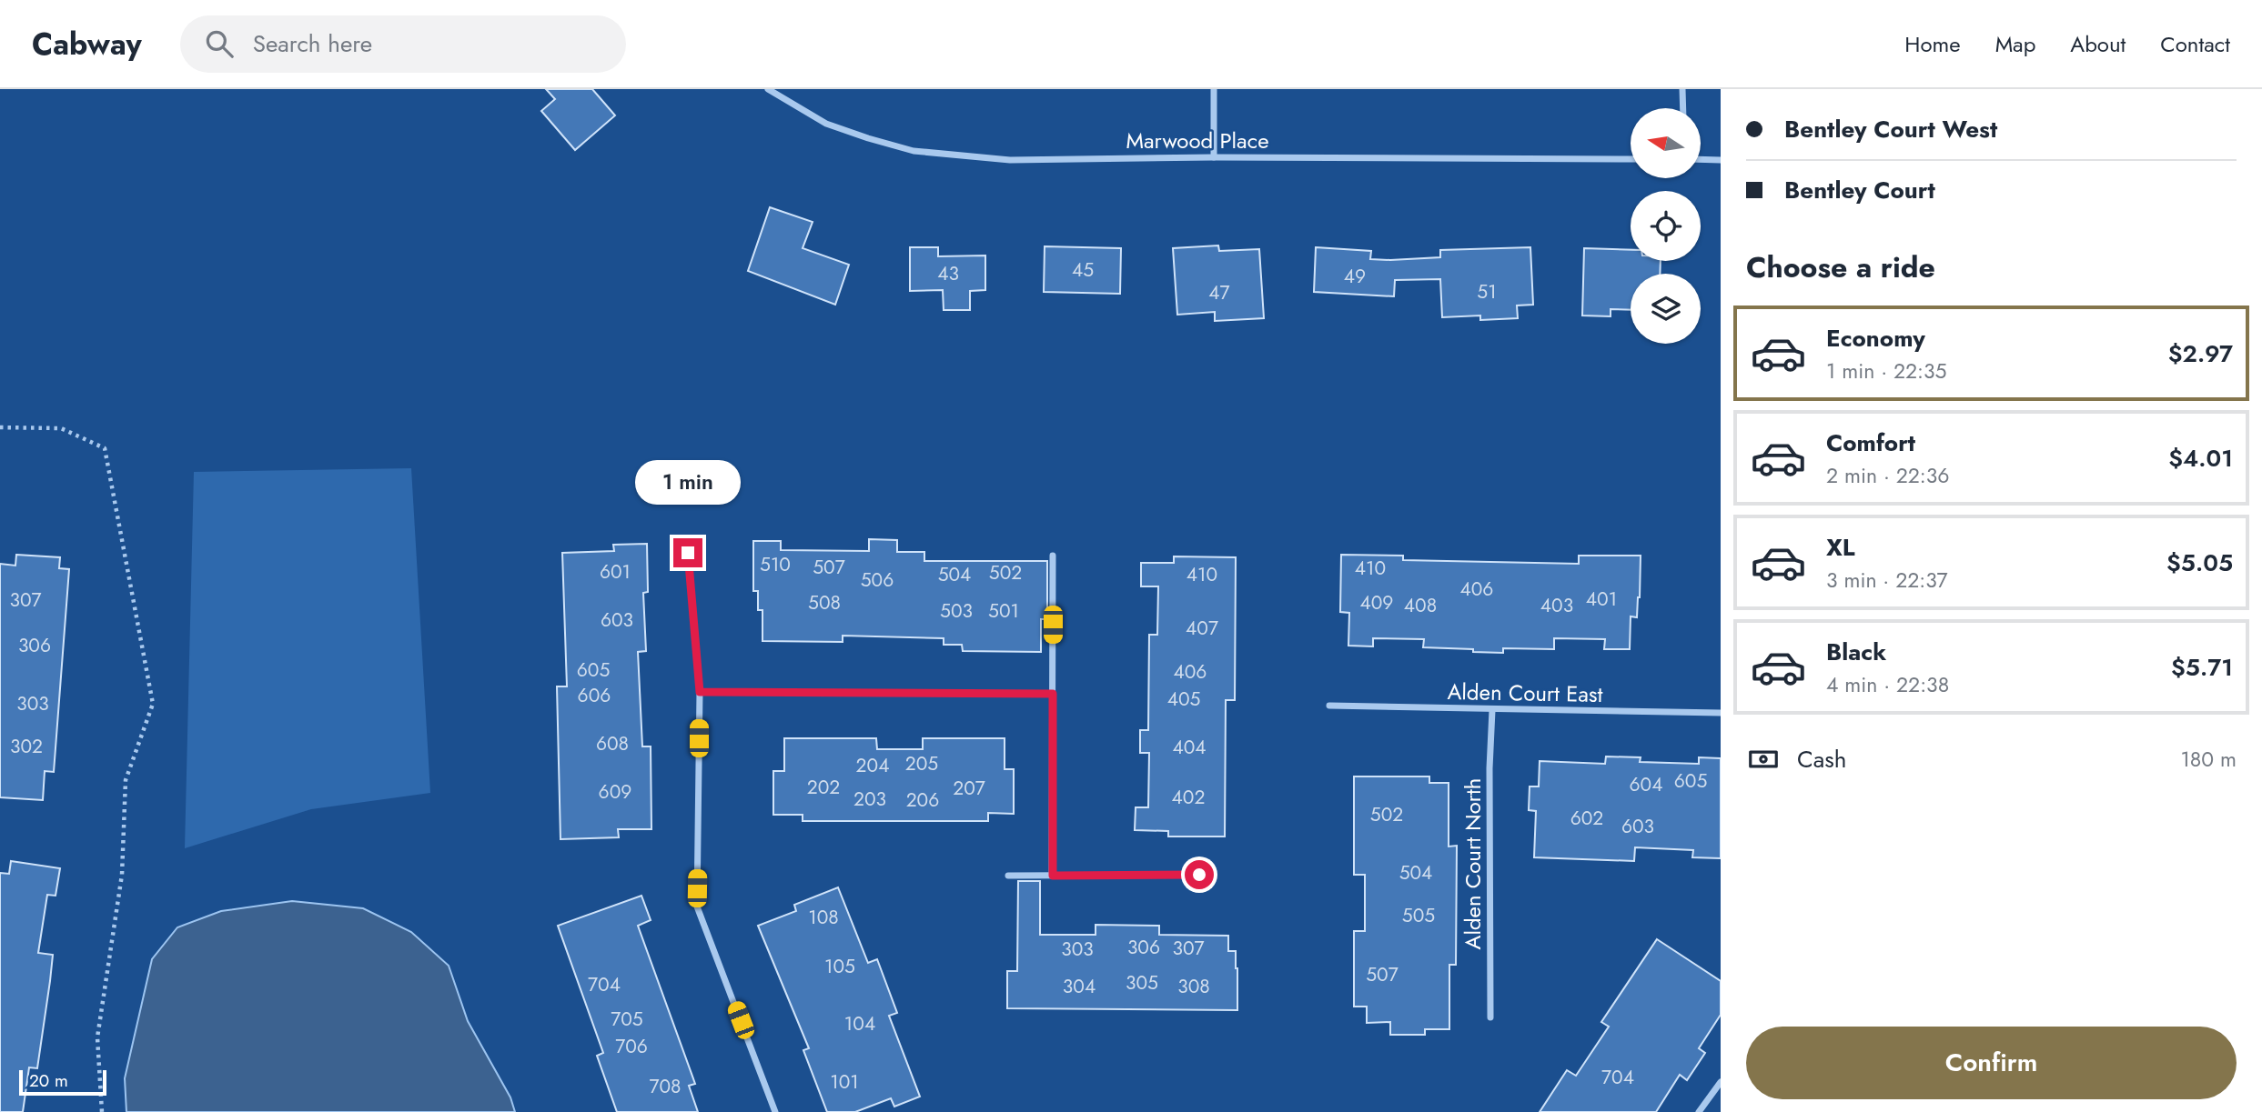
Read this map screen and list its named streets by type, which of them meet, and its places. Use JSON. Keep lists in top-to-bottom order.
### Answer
{
  "streets": {
    "street": ["Marwood Place", "Alden Court East", "Alden Court North"]
  },
  "crossings": [
    ["Alden Court East", "Alden Court North"]
  ],
  "house_numbers": [
    "45",
    "43",
    "49",
    "51",
    "47",
    "510",
    "507",
    "410",
    "601",
    "502",
    "504",
    "410",
    "506",
    "406",
    "401",
    "307",
    "508",
    "409",
    "408",
    "403",
    "503",
    "501",
    "603",
    "407",
    "306",
    "605",
    "406",
    "606",
    "405",
    "303",
    "608",
    "302",
    "404",
    "205",
    "204",
    "605",
    "604",
    "202",
    "207",
    "609",
    "402",
    "203",
    "206",
    "502",
    "602",
    "603",
    "504",
    "505",
    "108",
    "306",
    "307",
    "303",
    "105",
    "507",
    "305",
    "704",
    "304",
    "308",
    "705",
    "104",
    "706",
    "704",
    "101",
    "708"
  ],
  "scale_bar": "20 m",
  "north": "left",
  "page": {
    "header": "Cabway",
    "search": "Search here",
    "nav": [
      "Home",
      "Map",
      "About",
      "Contact"
    ],
    "banner": ["Bentley Court West", "Bentley Court"],
    "heading": "Choose a ride",
    "list": [
      {
        "name": "Economy",
        "note": "1 min · 22:35",
        "value": "$2.97"
      },
      {
        "name": "Comfort",
        "note": "2 min · 22:36",
        "value": "$4.01"
      },
      {
        "name": "XL",
        "note": "3 min · 22:37",
        "value": "$5.05"
      },
      {
        "name": "Black",
        "note": "4 min · 22:38",
        "value": "$5.71"
      }
    ],
    "bubble": "1 min",
    "pay": ["Cash", "180 m"],
    "buttons": "Confirm",
    "scale": "20 m"
  }
}
